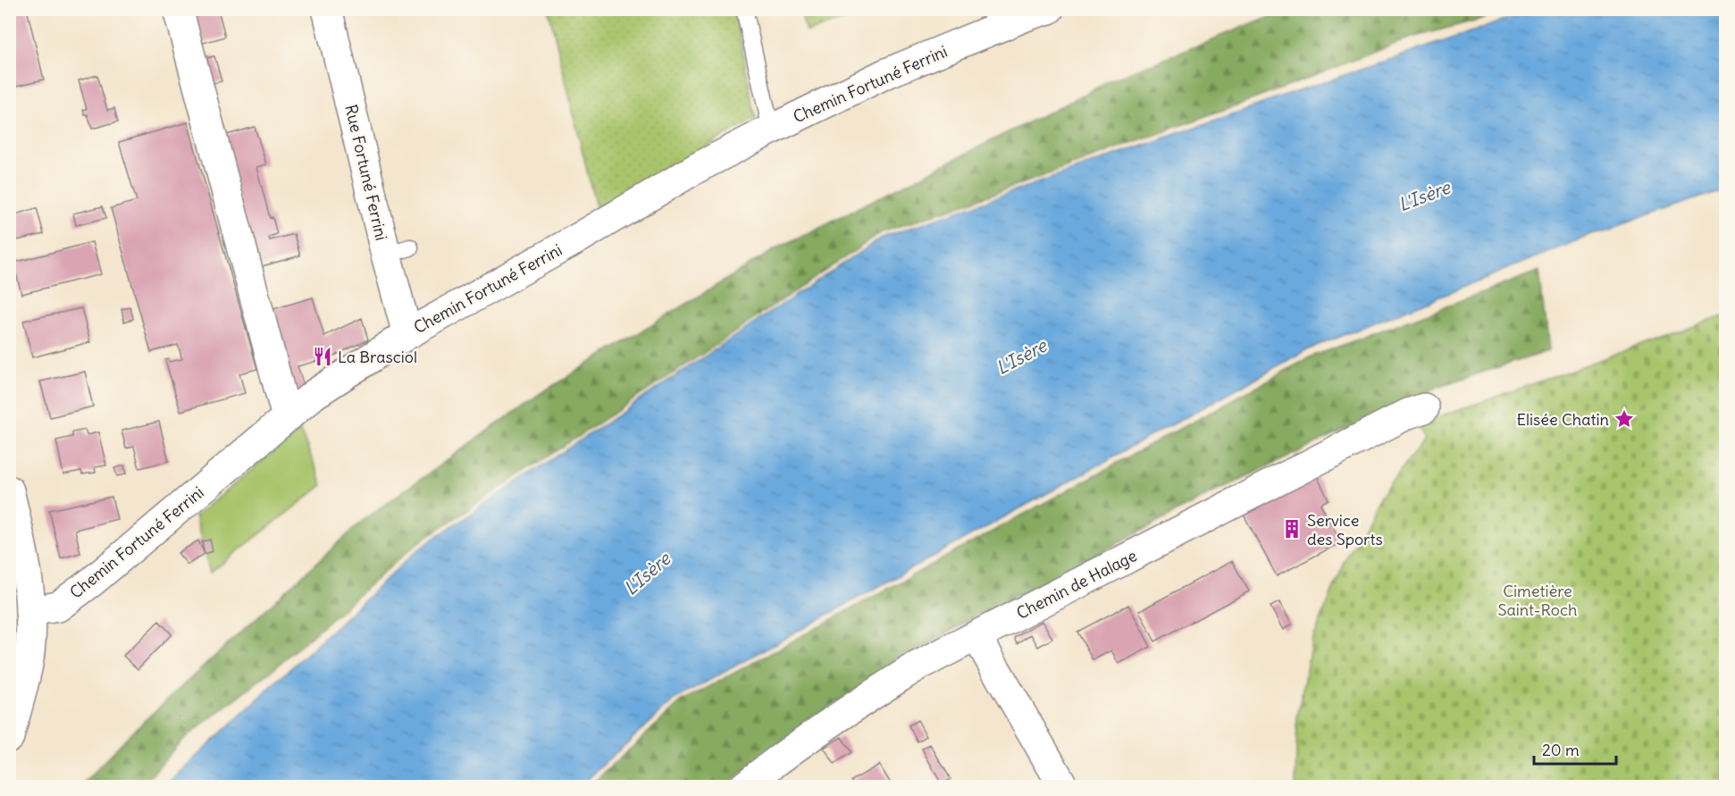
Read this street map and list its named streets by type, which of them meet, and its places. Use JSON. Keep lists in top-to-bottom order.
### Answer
{
  "streets": {
    "street": ["Chemin Fortuné Ferrini", "Rue Fortuné Ferrini", "Chemin de Halage"]
  },
  "crossings": [
    ["Chemin Fortuné Ferrini", "Rue Fortuné Ferrini"]
  ],
  "water": ["L'Isère"],
  "parks": ["Cimetière Saint-Roch"],
  "places": {
    "restaurant": ["La Brasciol"],
    "place": ["Elisée Chatin"],
    "building": ["Service des Sports"]
  },
  "scale_bar": "20 m"
}
